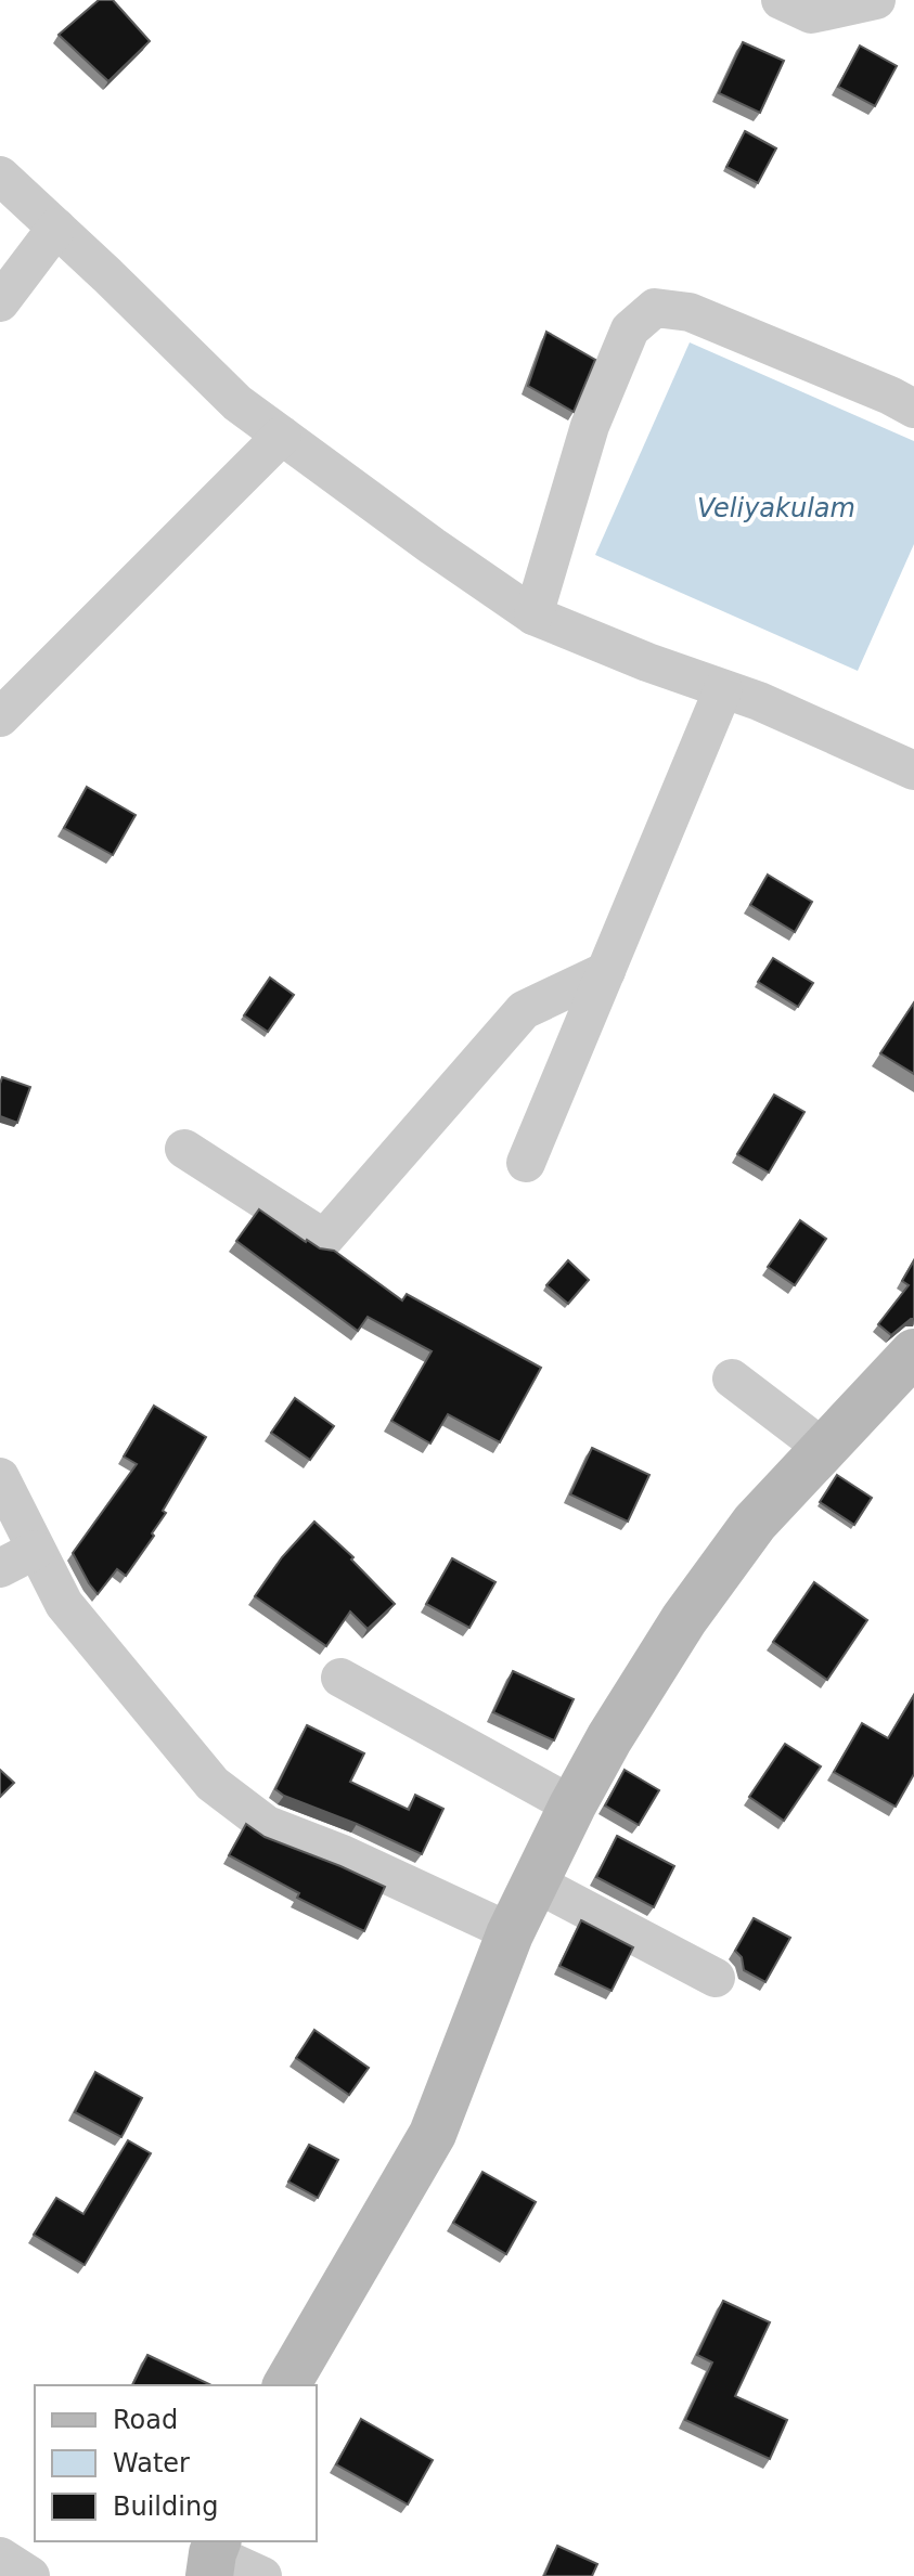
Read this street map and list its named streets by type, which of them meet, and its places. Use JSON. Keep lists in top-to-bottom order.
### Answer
{
  "water": ["Veliyakulam"],
  "legend": ["Road", "Water", "Building"]
}
